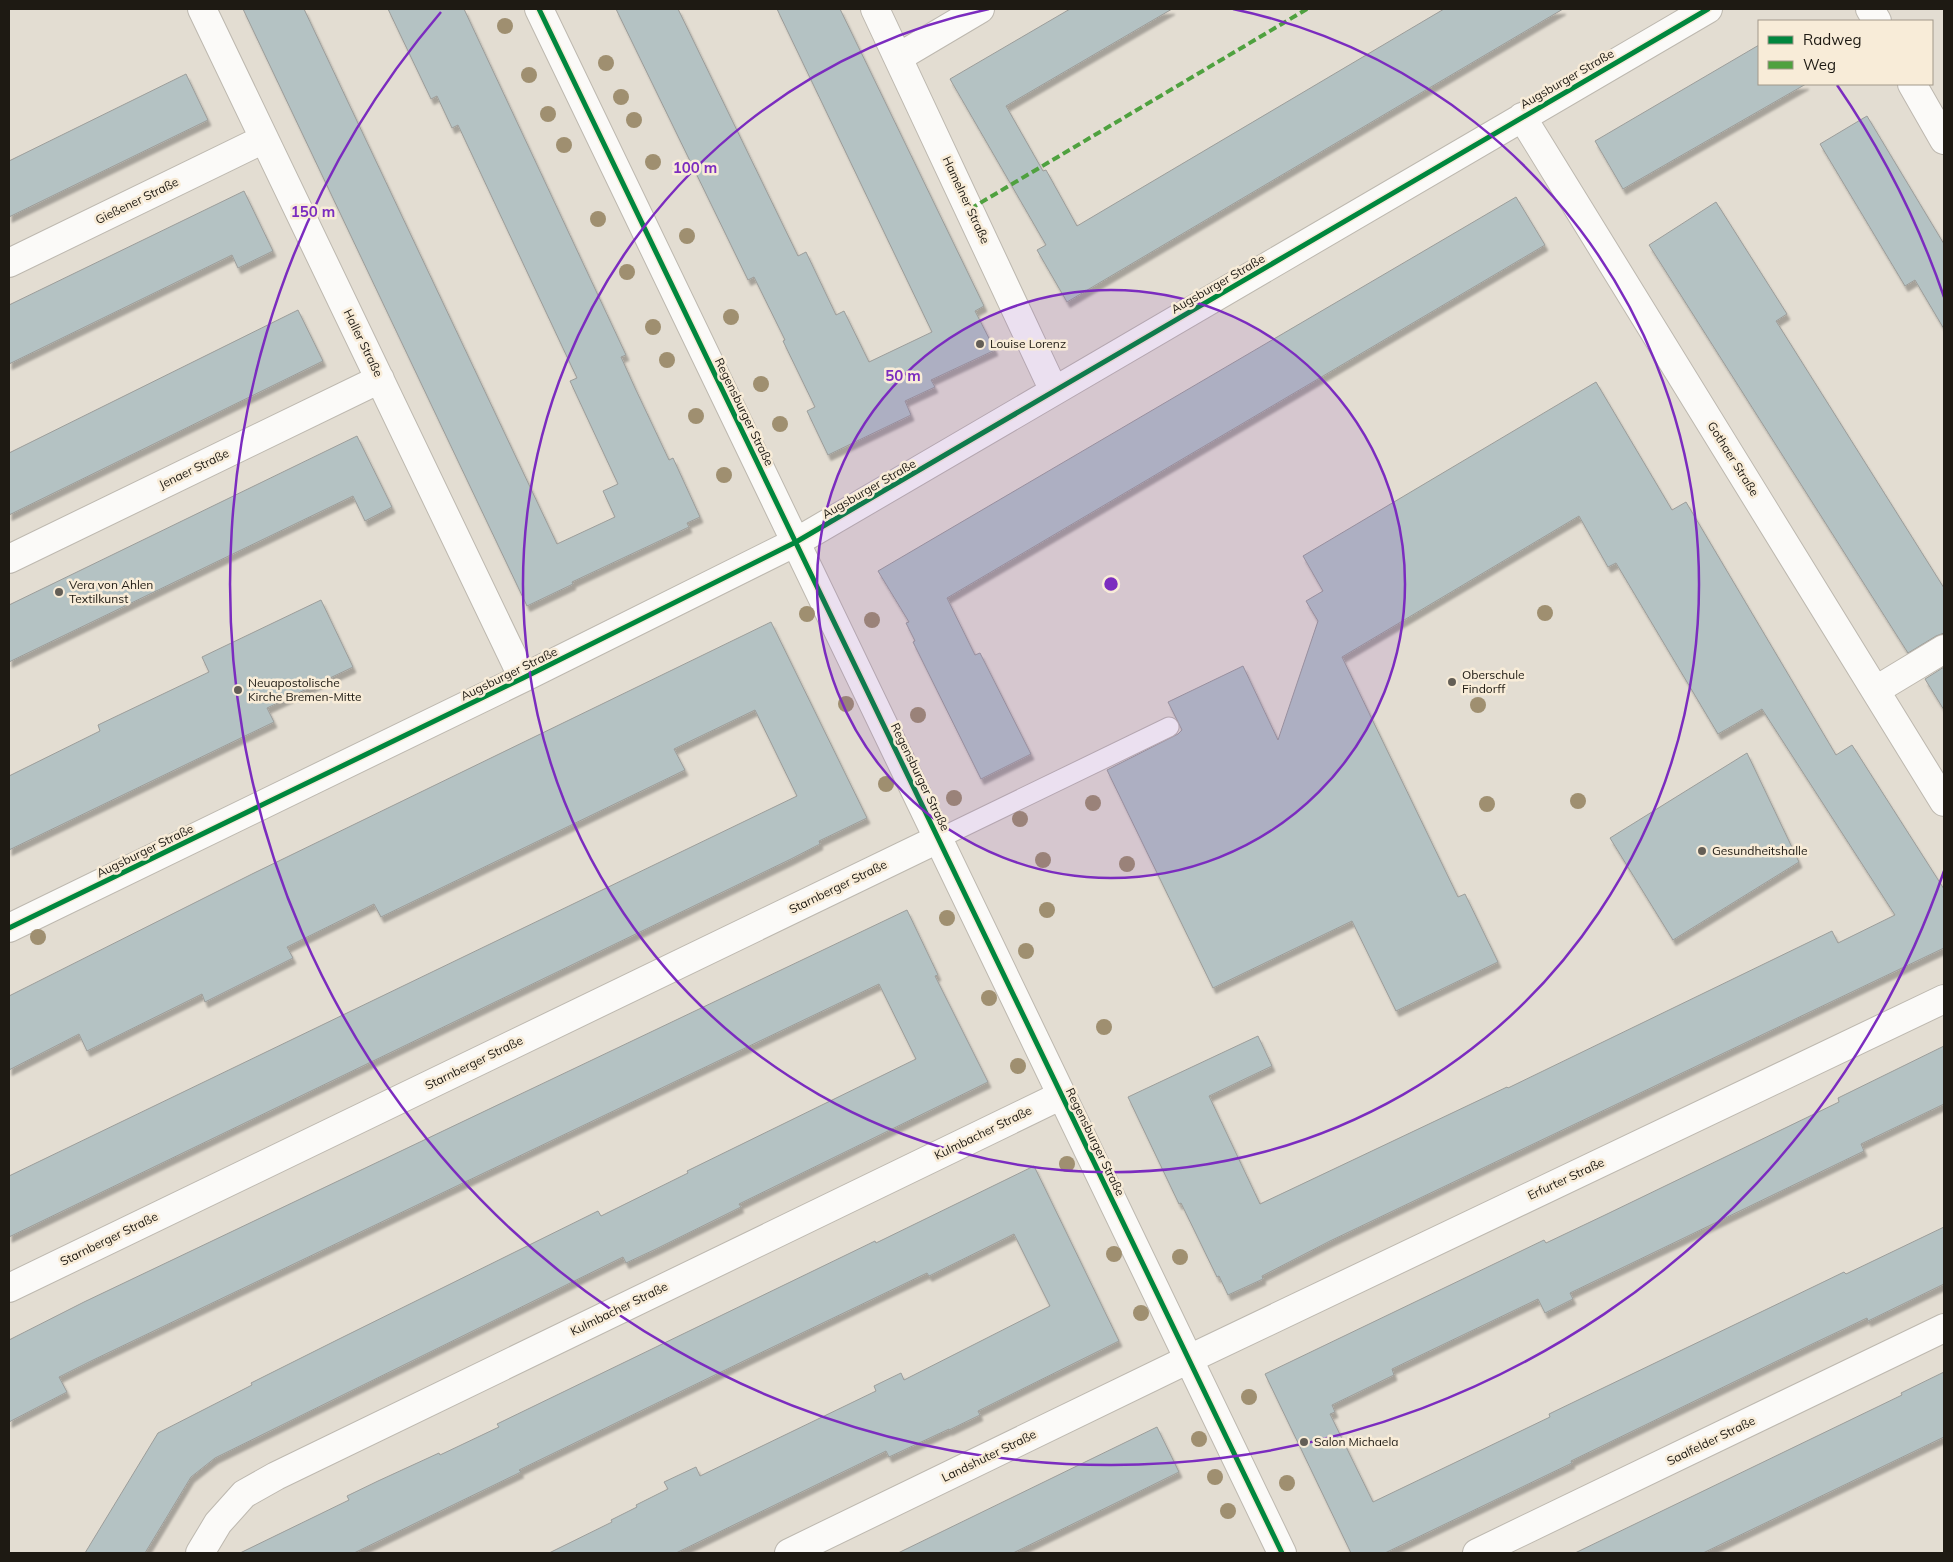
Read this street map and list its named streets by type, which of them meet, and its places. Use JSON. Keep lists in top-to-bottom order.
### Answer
{
  "streets": {
    "street": [
      "Augsburger Straße",
      "Hamelner Straße",
      "Gießener Straße",
      "Haller Straße",
      "Regensburger Straße",
      "Gothaer Straße",
      "Jenaer Straße",
      "Starnberger Straße",
      "Kulmbacher Straße",
      "Erfurter Straße",
      "Saalfelder Straße",
      "Landshuter Straße"
    ]
  },
  "crossings": [
    ["Augsburger Straße", "Hamelner Straße"],
    ["Augsburger Straße", "Haller Straße"],
    ["Augsburger Straße", "Regensburger Straße"],
    ["Augsburger Straße", "Gothaer Straße"],
    ["Gießener Straße", "Haller Straße"],
    ["Haller Straße", "Jenaer Straße"],
    ["Regensburger Straße", "Starnberger Straße"],
    ["Regensburger Straße", "Kulmbacher Straße"],
    ["Regensburger Straße", "Erfurter Straße"],
    ["Regensburger Straße", "Landshuter Straße"],
    ["Erfurter Straße", "Landshuter Straße"]
  ],
  "places": [
    "Louise Lorenz",
    "Vera von Ahlen Textilkunst",
    "Oberschule Findorff",
    "Neuapostolische Kirche Bremen-Mitte",
    "Gesundheitshalle",
    "Salon Michaela"
  ],
  "legend": ["Radweg", "Weg"],
  "rings": ["100 m", "150 m", "50 m"]
}
